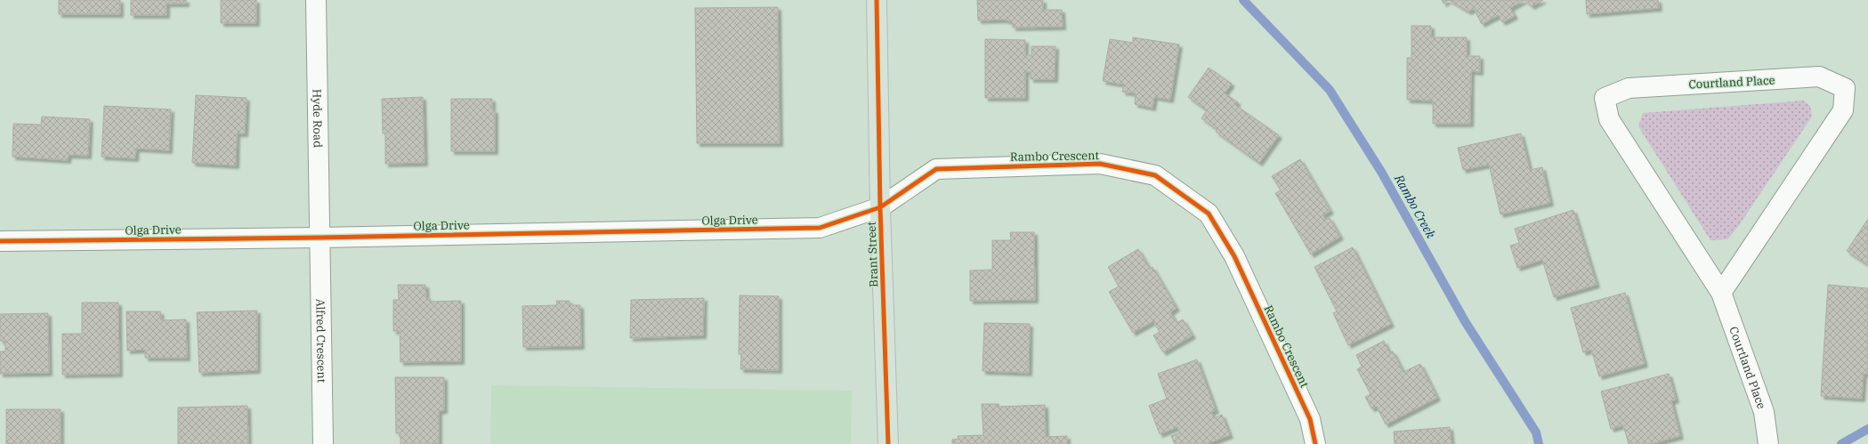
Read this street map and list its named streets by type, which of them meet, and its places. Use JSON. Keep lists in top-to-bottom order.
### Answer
{
  "streets": {
    "main road": ["Brant Street"],
    "street": [
      "Courtland Place",
      "Hyde Road",
      "Rambo Crescent",
      "Olga Drive",
      "Alfred Crescent"
    ]
  },
  "crossings": [
    ["Hyde Road", "Olga Drive"],
    ["Hyde Road", "Alfred Crescent"],
    ["Rambo Crescent", "Olga Drive"],
    ["Rambo Crescent", "Brant Street"],
    ["Olga Drive", "Brant Street"],
    ["Olga Drive", "Alfred Crescent"]
  ],
  "water": ["Rambo Creek"]
}
